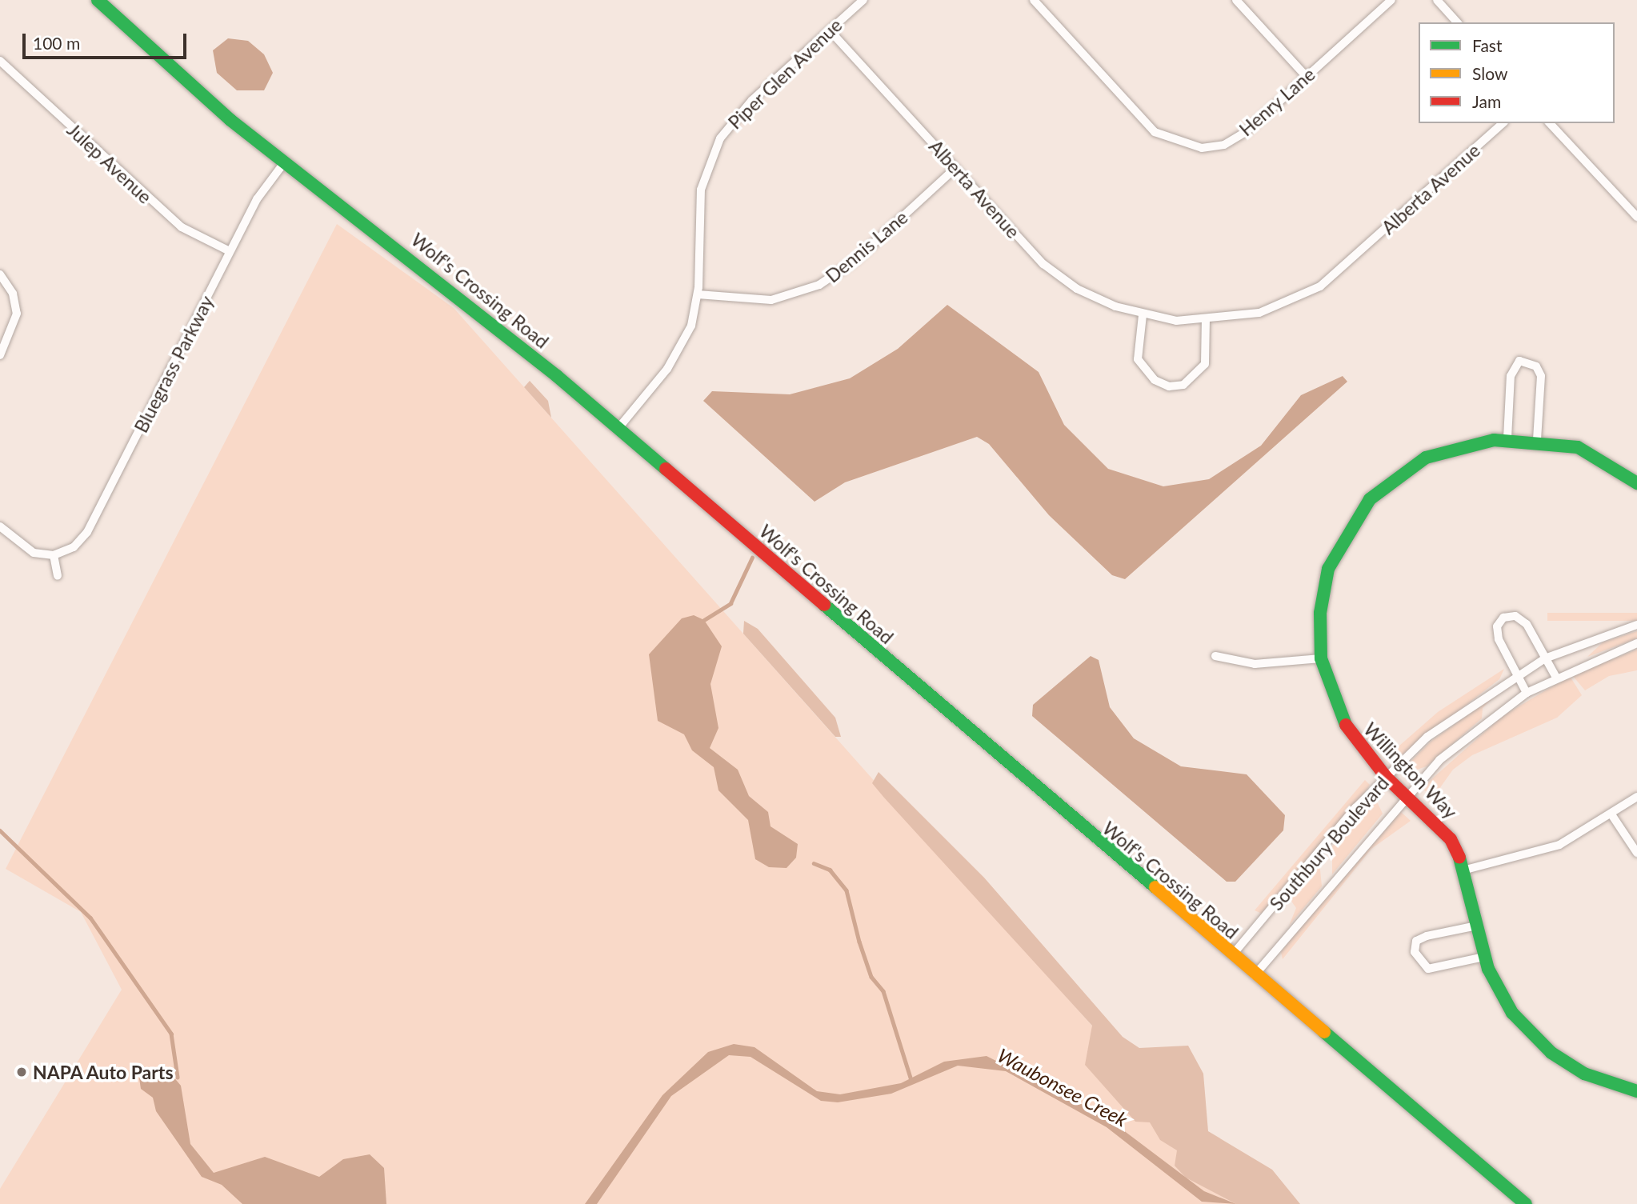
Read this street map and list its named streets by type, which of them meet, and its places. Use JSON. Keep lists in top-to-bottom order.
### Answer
{
  "streets": {
    "main road": ["Wolf's Crossing Road", "Willington Way"],
    "street": [
      "Piper Glen Avenue",
      "Henry Lane",
      "Julep Avenue",
      "Alberta Avenue",
      "Dennis Lane",
      "Bluegrass Parkway",
      "Southbury Boulevard"
    ]
  },
  "crossings": [
    ["Piper Glen Avenue", "Alberta Avenue"],
    ["Piper Glen Avenue", "Dennis Lane"],
    ["Piper Glen Avenue", "Wolf's Crossing Road"],
    ["Julep Avenue", "Bluegrass Parkway"],
    ["Alberta Avenue", "Dennis Lane"],
    ["Wolf's Crossing Road", "Bluegrass Parkway"],
    ["Wolf's Crossing Road", "Southbury Boulevard"],
    ["Willington Way", "Southbury Boulevard"]
  ],
  "water": ["Waubonsee Creek"],
  "places": ["NAPA Auto Parts"],
  "legend": ["Fast", "Slow", "Jam"],
  "scale_bar": "100 m"
}
